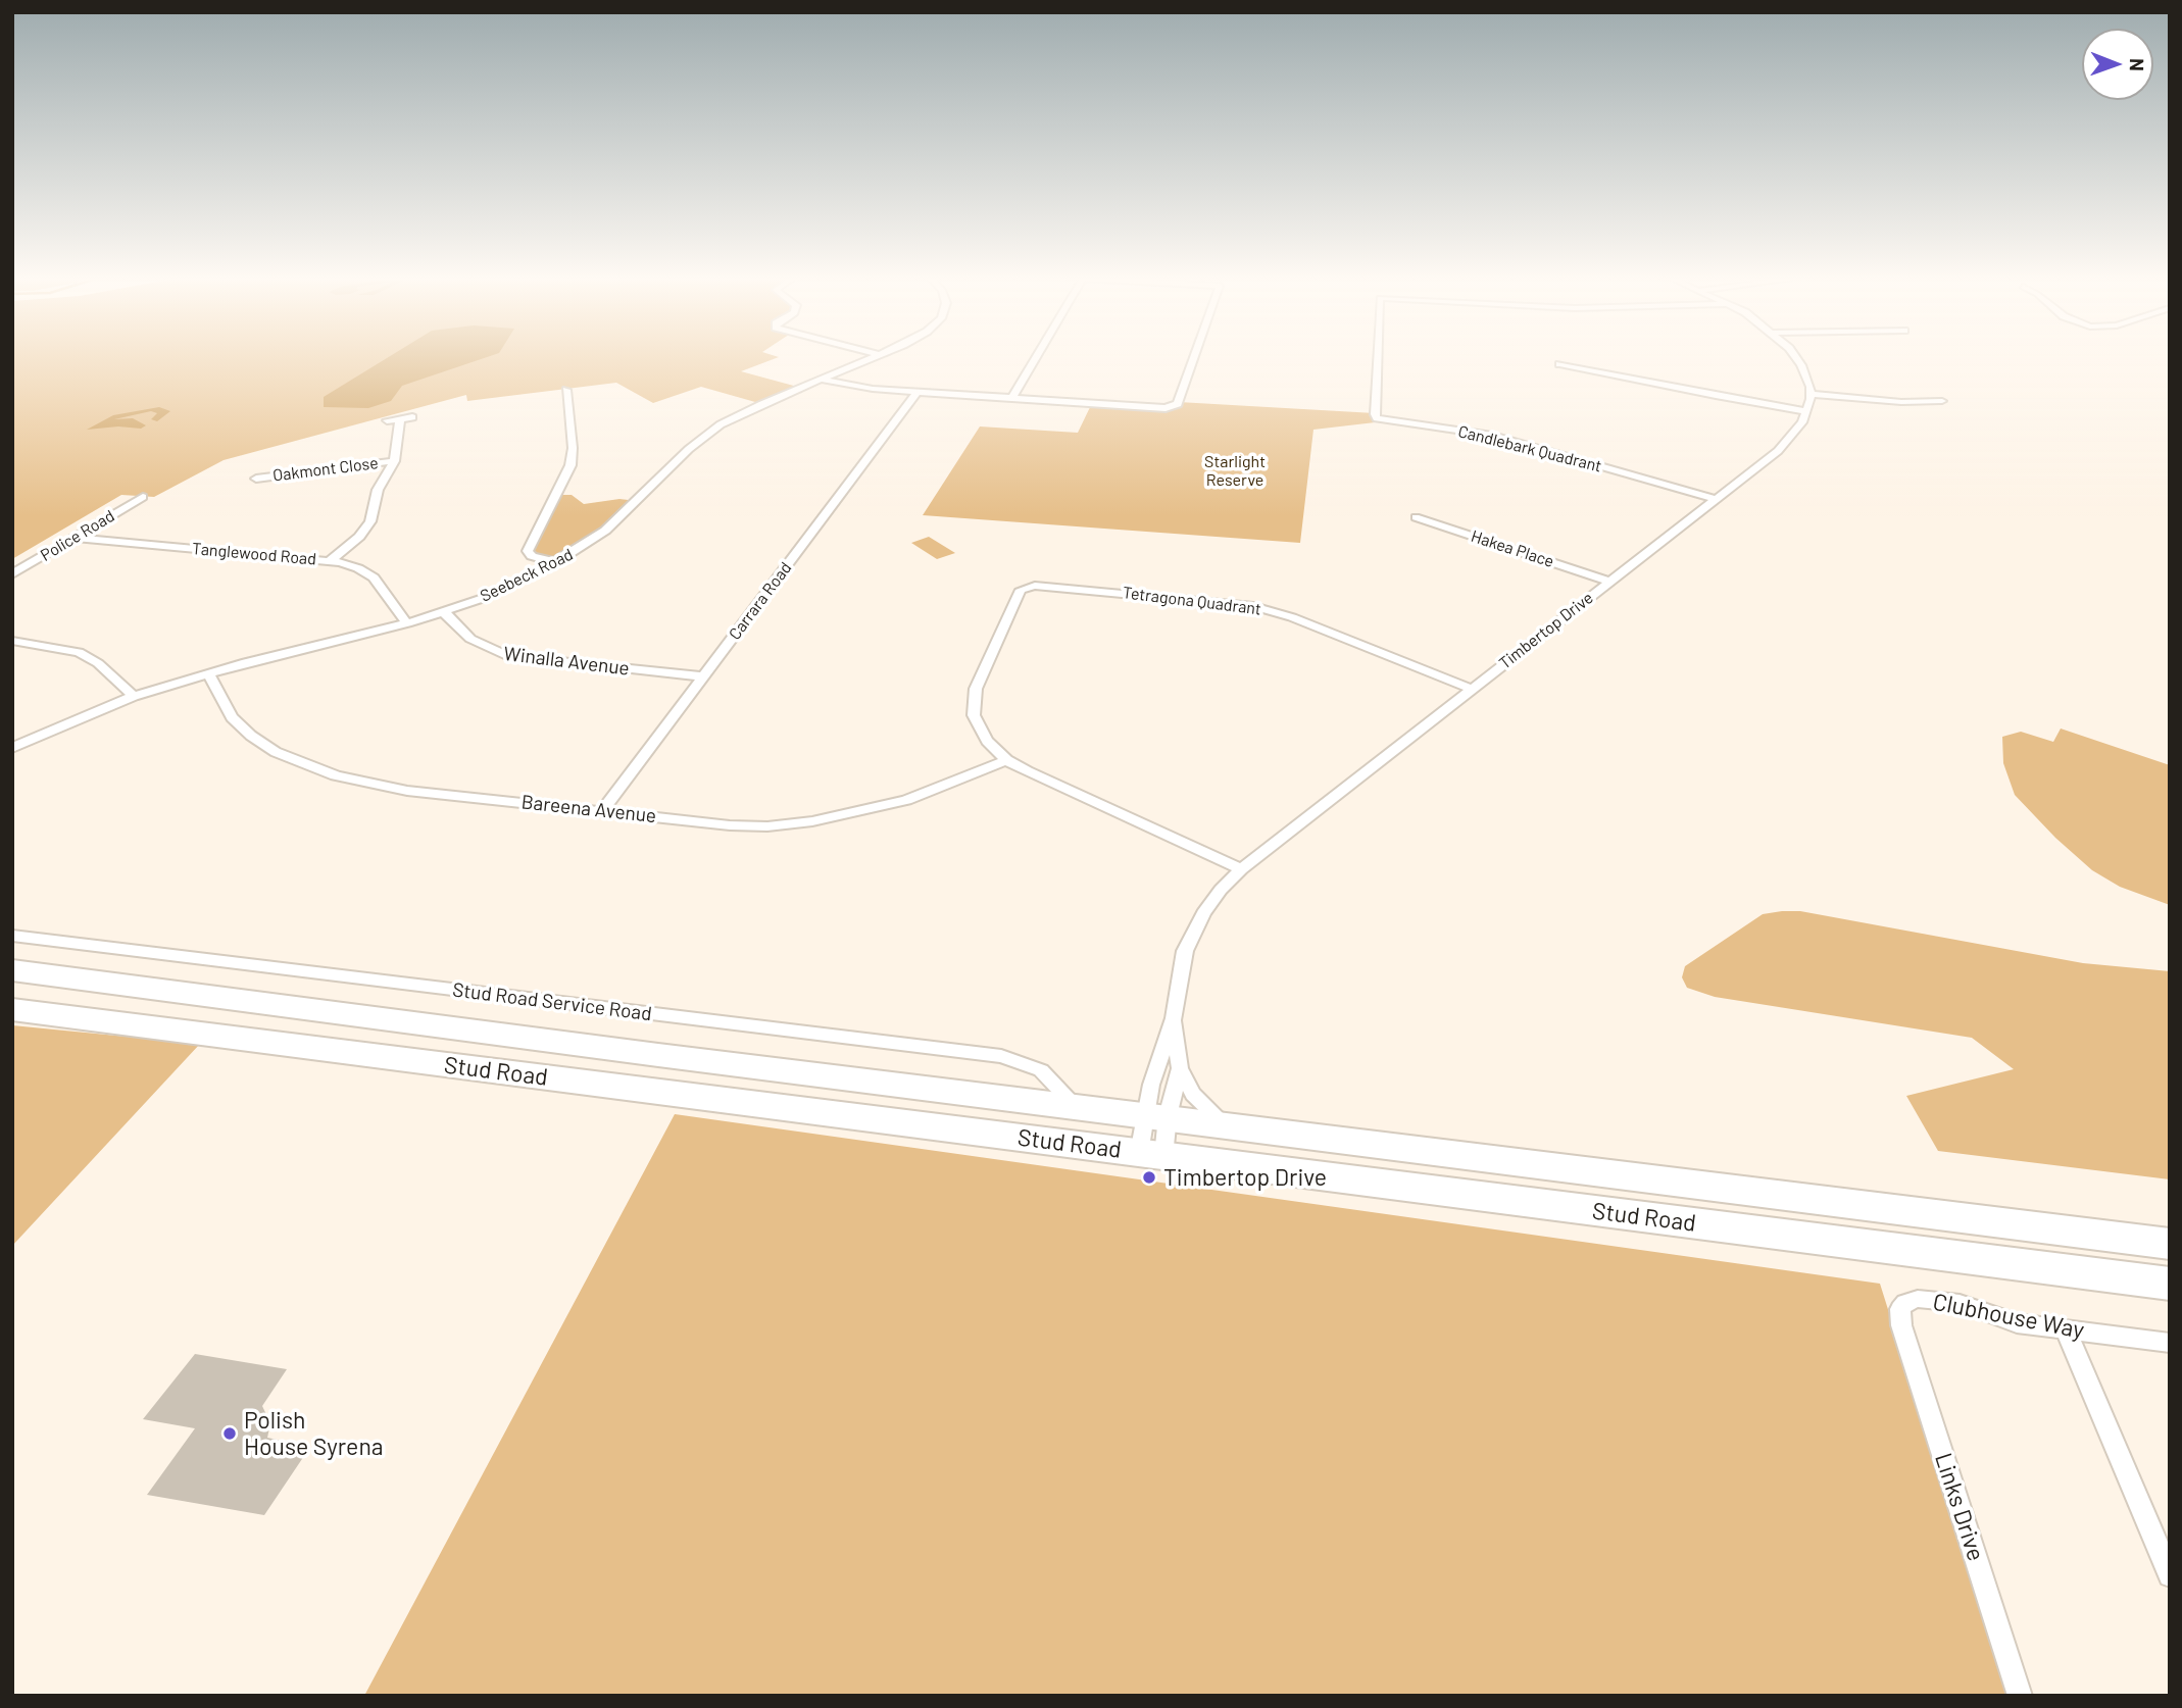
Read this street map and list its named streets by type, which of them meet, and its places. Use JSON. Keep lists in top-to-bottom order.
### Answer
{
  "streets": {
    "highway": ["Stud Road"],
    "street": [
      "Candlebark Quadrant",
      "Oakmont Close",
      "Police Road",
      "Hakea Place",
      "Tanglewood Road",
      "Seebeck Road",
      "Carrara Road",
      "Tetragona Quadrant",
      "Timbertop Drive",
      "Winalla Avenue",
      "Bareena Avenue",
      "Stud Road Service Road",
      "Clubhouse Way",
      "Links Drive"
    ]
  },
  "crossings": [
    ["Candlebark Quadrant", "Timbertop Drive"],
    ["Police Road", "Tanglewood Road"],
    ["Hakea Place", "Timbertop Drive"],
    ["Tanglewood Road", "Seebeck Road"],
    ["Seebeck Road", "Winalla Avenue"],
    ["Seebeck Road", "Bareena Avenue"],
    ["Carrara Road", "Winalla Avenue"],
    ["Carrara Road", "Bareena Avenue"],
    ["Tetragona Quadrant", "Timbertop Drive"],
    ["Timbertop Drive", "Stud Road"],
    ["Stud Road Service Road", "Stud Road"],
    ["Clubhouse Way", "Links Drive"]
  ],
  "parks": ["Starlight Reserve"],
  "places": ["Timbertop Drive", "Polish House Syrena"],
  "north": "right"
}
